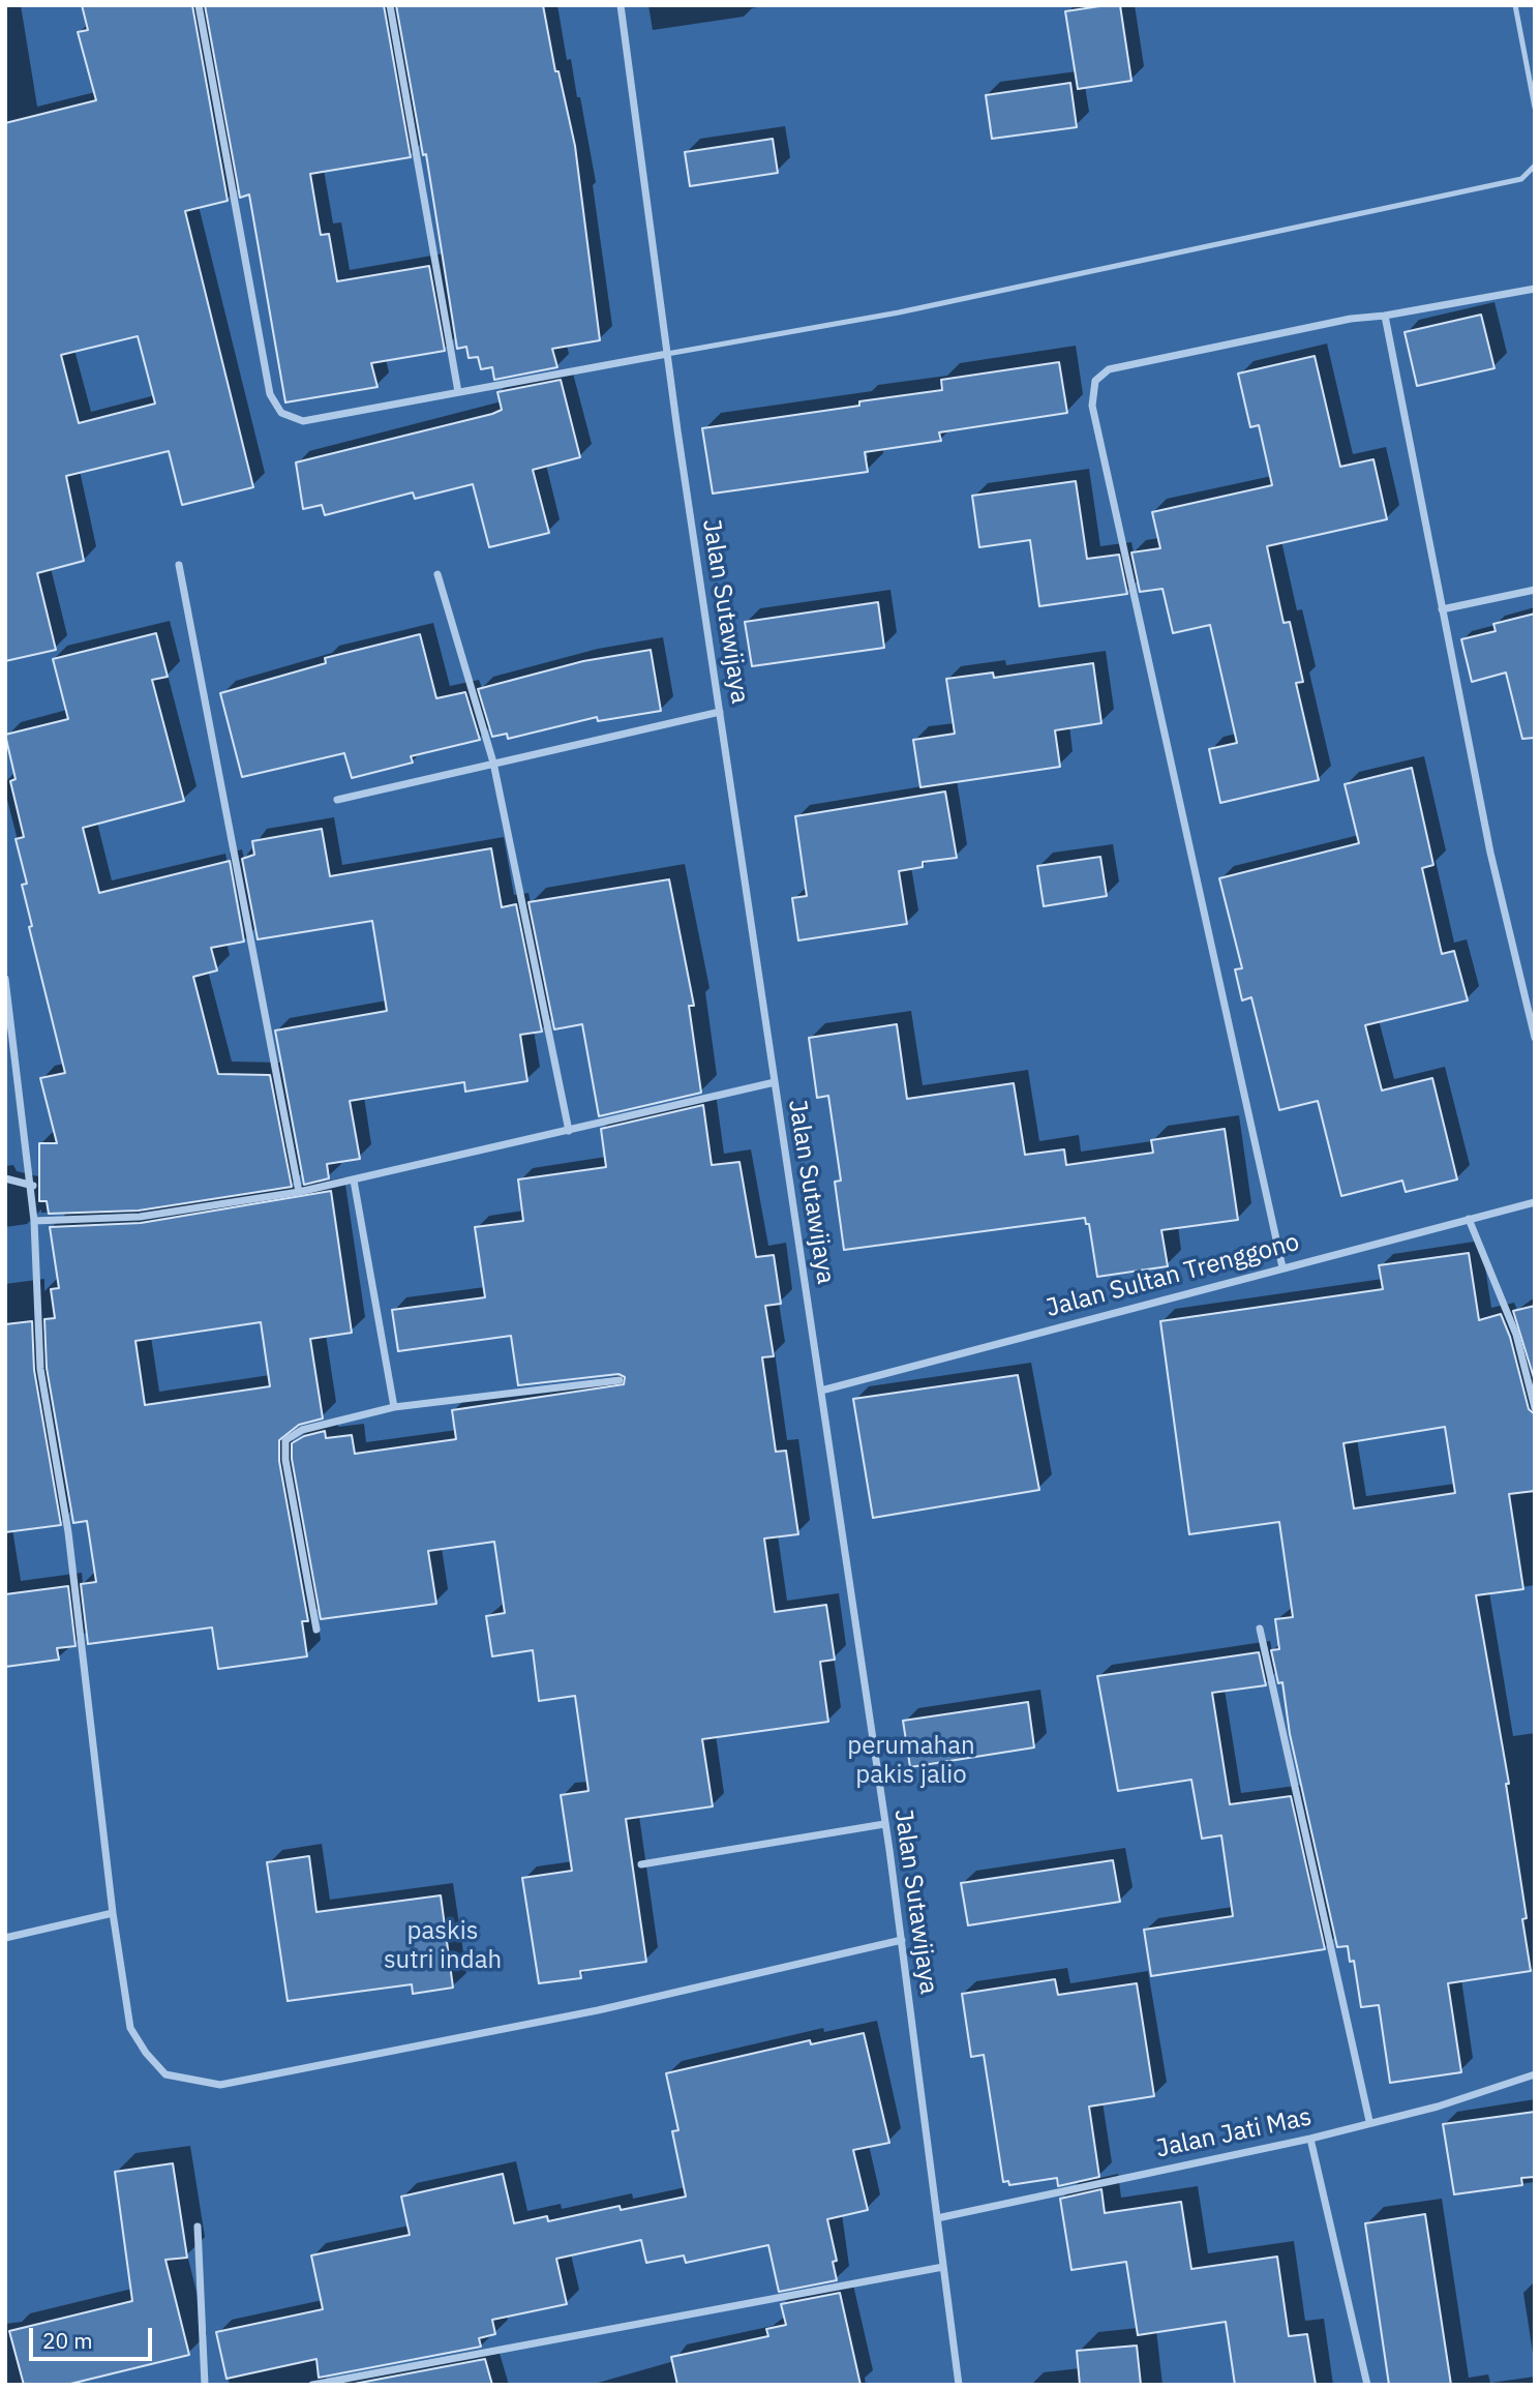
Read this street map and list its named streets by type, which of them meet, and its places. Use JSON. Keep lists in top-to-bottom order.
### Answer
{
  "streets": {
    "street": ["Jalan Sutawijaya", "Jalan Sultan Trenggono", "Jalan Jati Mas"]
  },
  "crossings": [
    ["Jalan Sutawijaya", "Jalan Sultan Trenggono"],
    ["Jalan Sutawijaya", "Jalan Jati Mas"]
  ],
  "parks": ["perumahan pakis jalio", "paskis sutri indah"],
  "scale_bar": "20 m"
}
